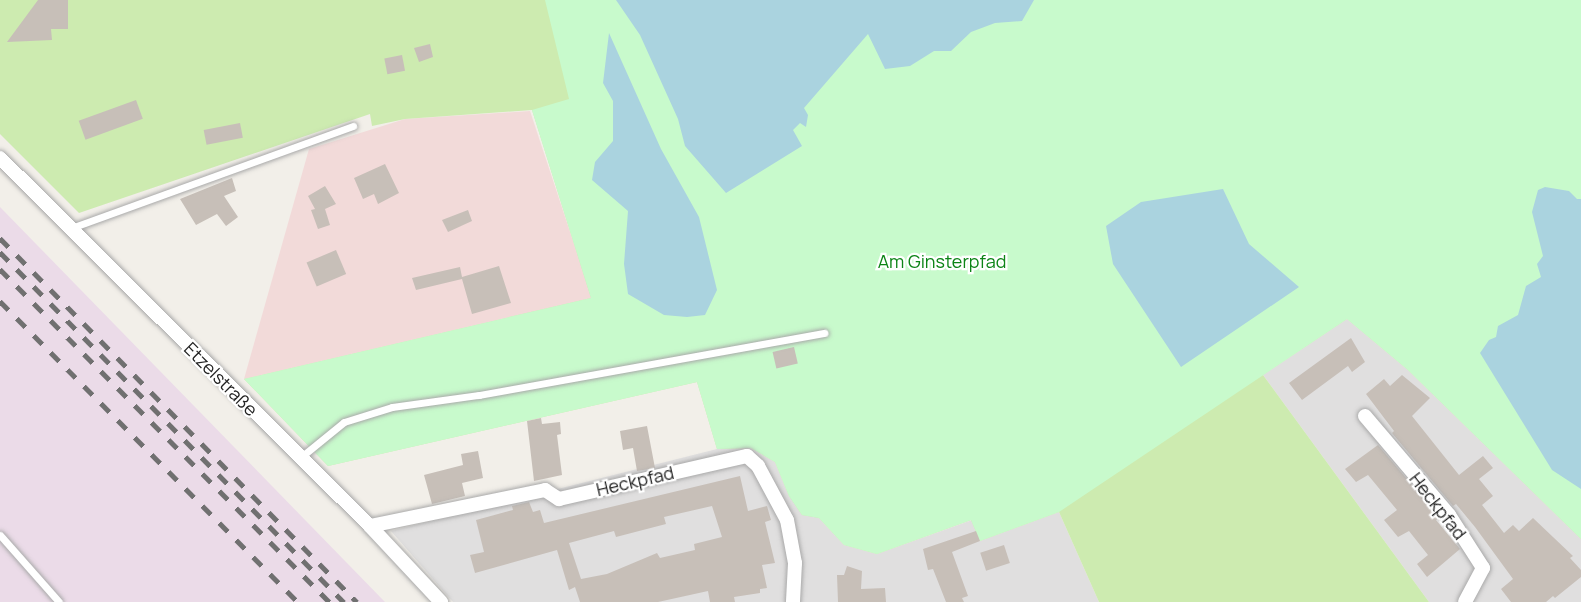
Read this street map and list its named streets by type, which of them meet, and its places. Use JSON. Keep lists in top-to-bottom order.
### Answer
{
  "streets": {
    "street": ["Etzelstraße", "Heckpfad"]
  },
  "crossings": [
    ["Etzelstraße", "Heckpfad"]
  ],
  "parks": ["Am Ginsterpfad"]
}
